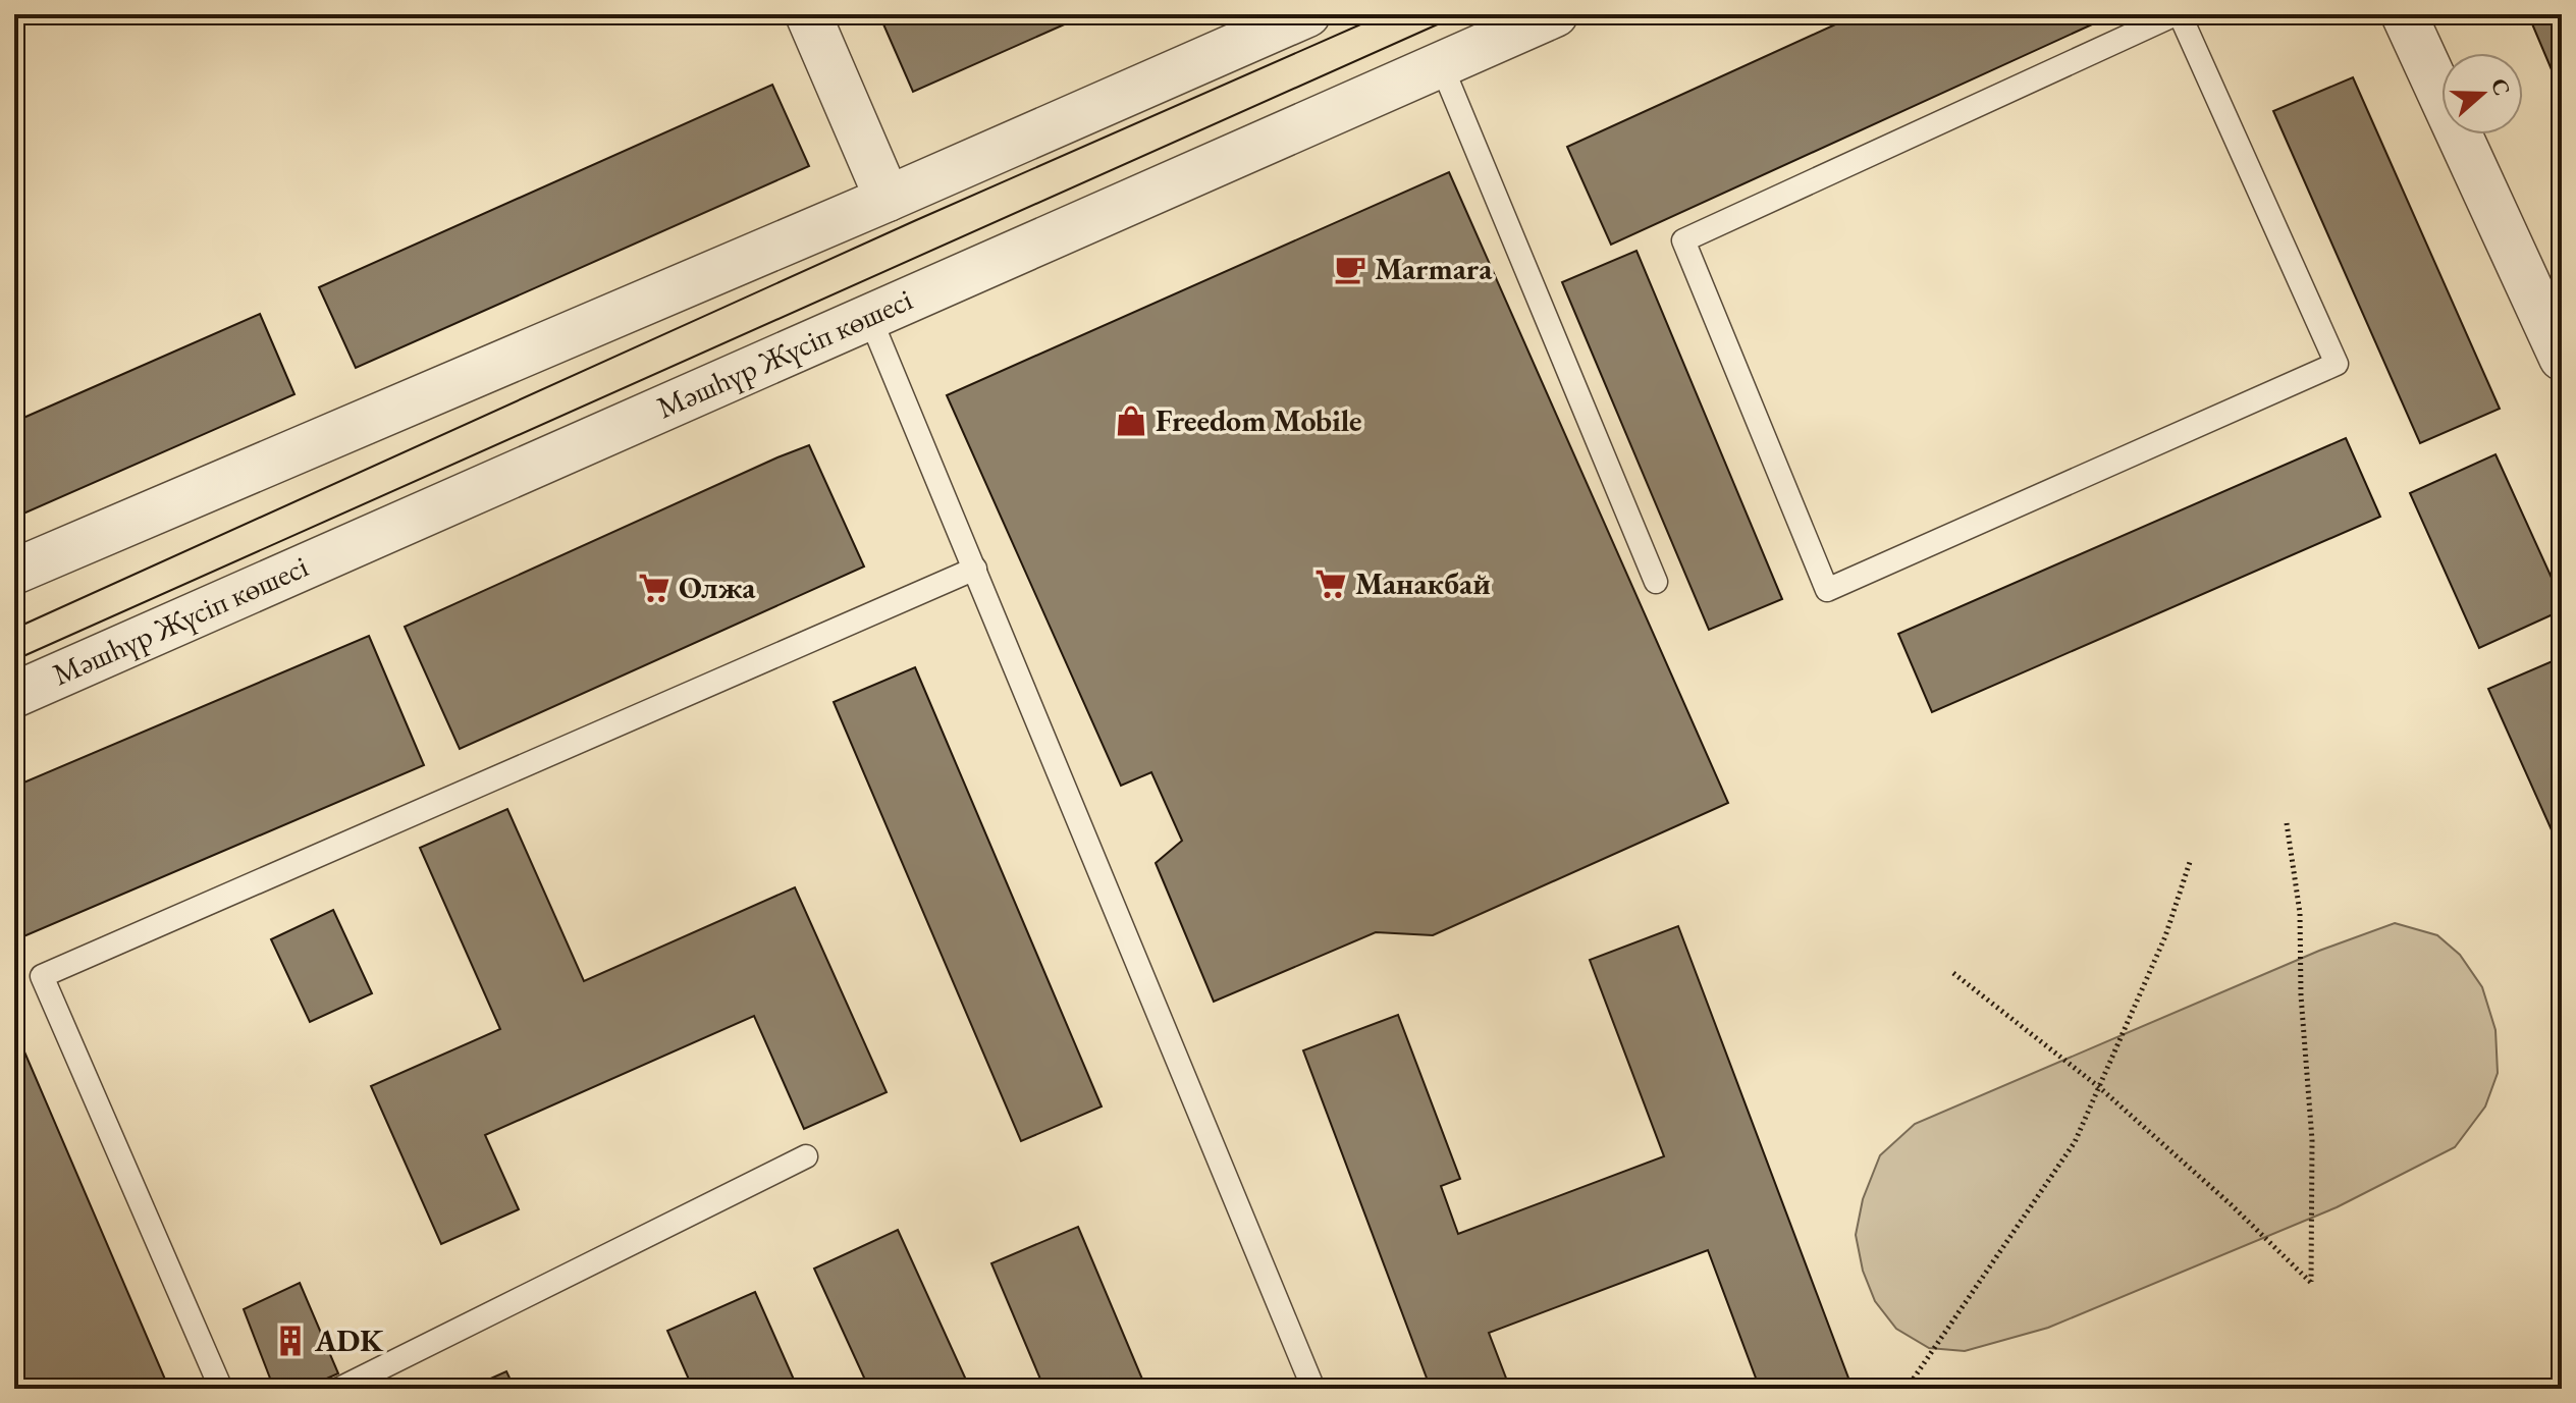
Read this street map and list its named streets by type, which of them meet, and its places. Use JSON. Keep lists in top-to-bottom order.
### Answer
{
  "streets": {
    "street": ["Мәшһүр Жүсіп көшесі"]
  },
  "places": {
    "cafe": ["Marmara"],
    "shop": ["Freedom Mobile"],
    "supermarket": ["Манакбай", "Олжа"],
    "building": ["ADK"]
  },
  "north": "right"
}
